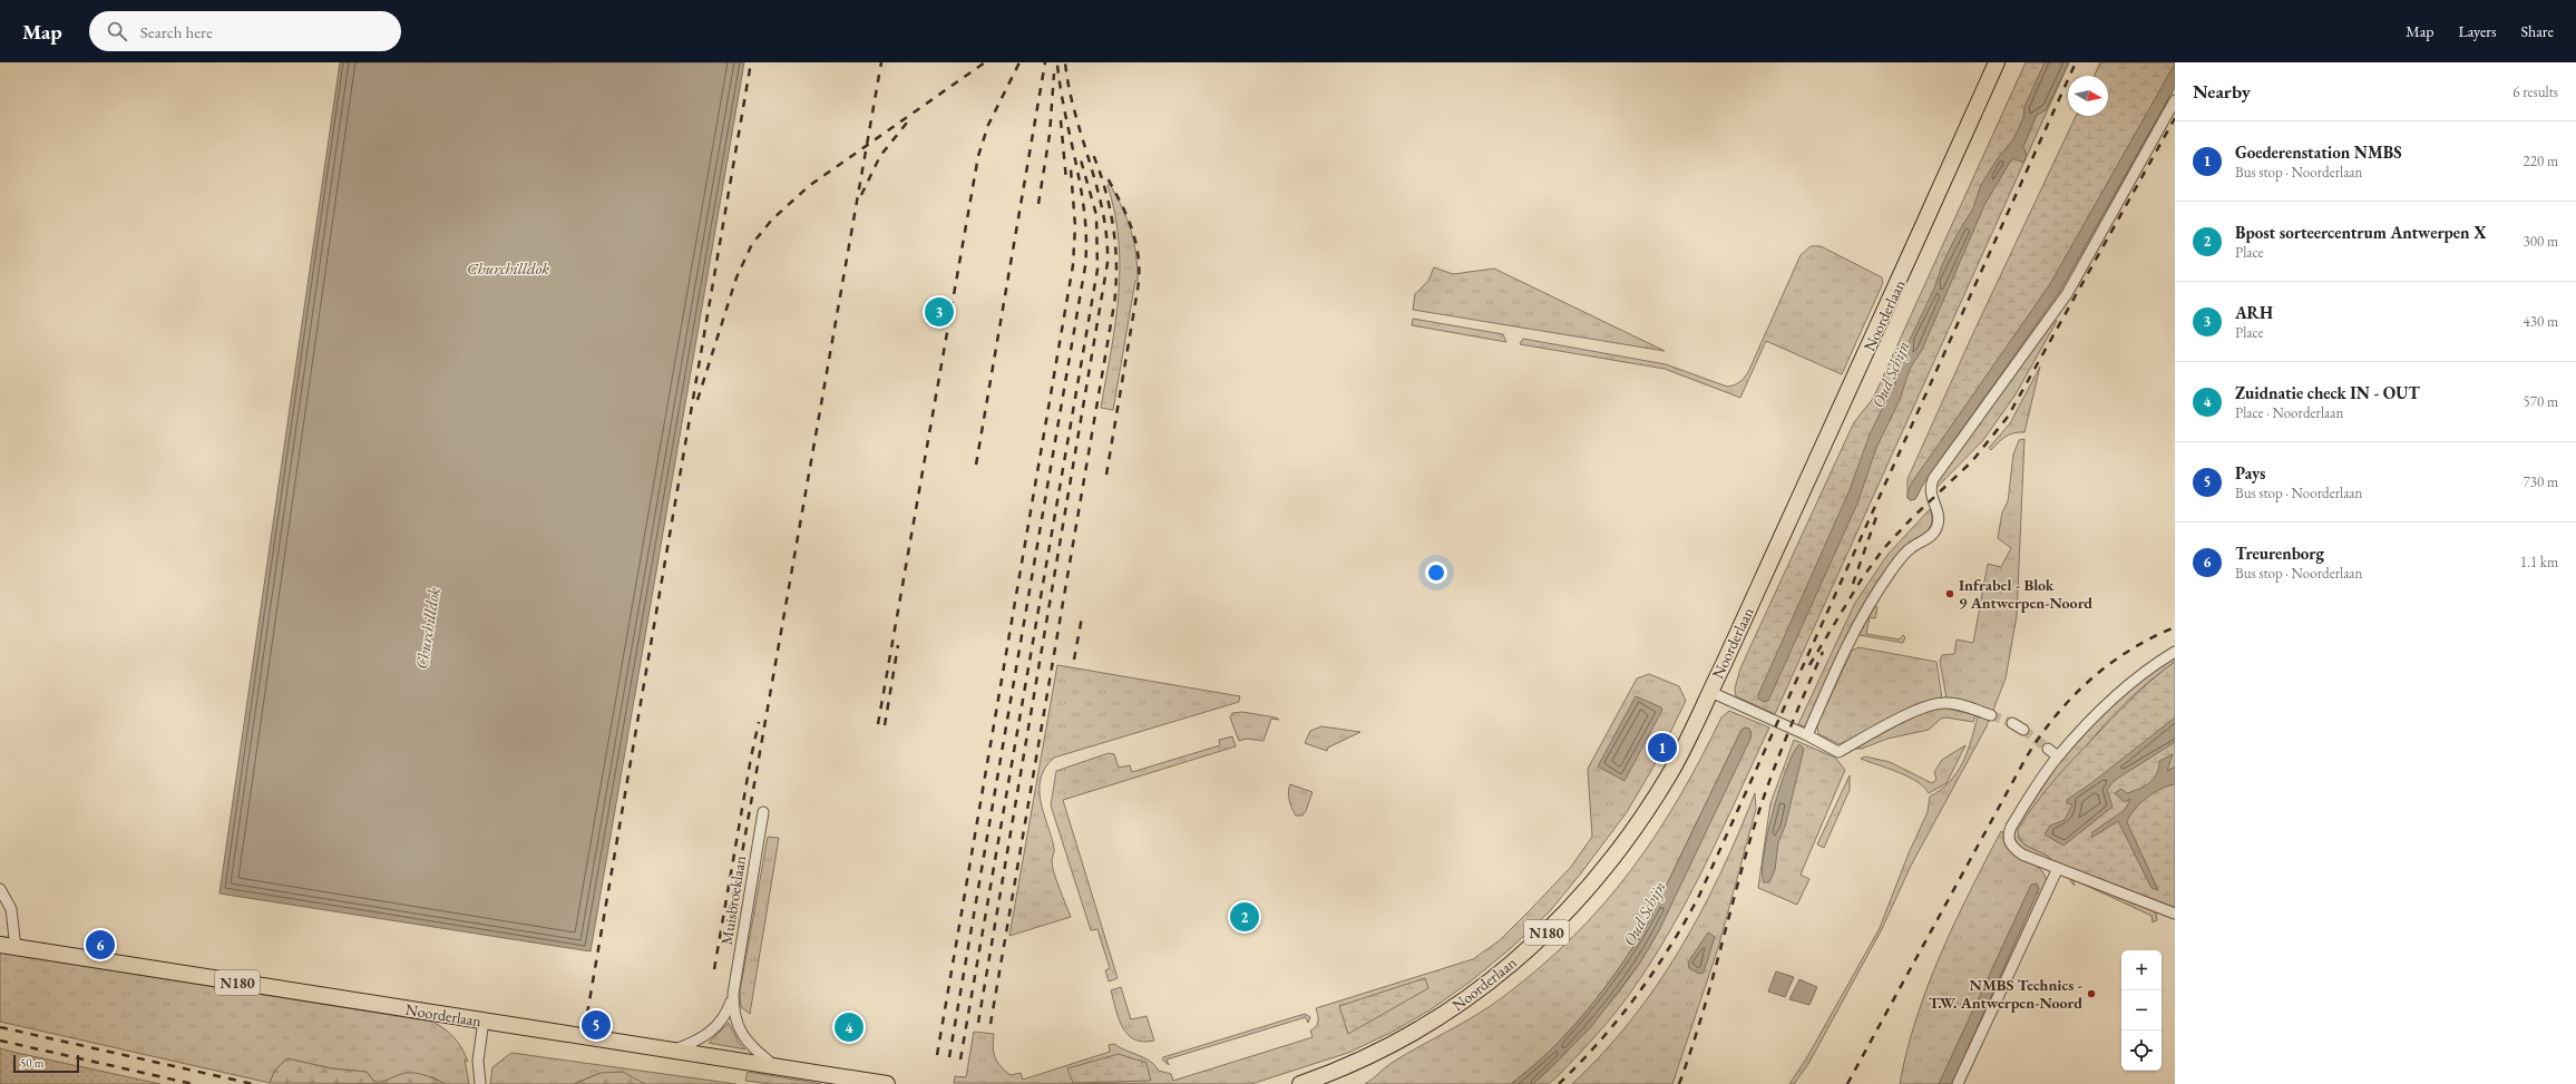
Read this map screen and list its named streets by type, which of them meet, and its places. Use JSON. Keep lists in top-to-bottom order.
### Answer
{
  "streets": {
    "main road": ["Noorderlaan", "N180"],
    "street": ["Muisbroeklaan"]
  },
  "crossings": [
    ["Noorderlaan", "Muisbroeklaan"]
  ],
  "water": ["Churchilldok", "Oud Schijn"],
  "places": ["Infrabel - Blok 9 Antwerpen-Noord", "NMBS Technics - T.W. Antwerpen-Noord"],
  "scale_bar": "50 m",
  "north": "right",
  "page": {
    "header": "Map",
    "search": "Search here",
    "nav": ["Map", "Layers", "Share"],
    "heading": ["Nearby", "6 results"],
    "list": [
      {
        "mark": "1",
        "name": "Goederenstation NMBS",
        "note": "Bus stop · Noorderlaan",
        "value": "220 m"
      },
      {
        "mark": "2",
        "name": "Bpost sorteercentrum Antwerpen X",
        "note": "Place",
        "value": "300 m"
      },
      {
        "mark": "3",
        "name": "ARH",
        "note": "Place",
        "value": "430 m"
      },
      {
        "mark": "4",
        "name": "Zuidnatie check IN - OUT",
        "note": "Place · Noorderlaan",
        "value": "570 m"
      },
      {
        "mark": "5",
        "name": "Pays",
        "note": "Bus stop · Noorderlaan",
        "value": "730 m"
      },
      {
        "mark": "6",
        "name": "Treurenborg",
        "note": "Bus stop · Noorderlaan",
        "value": "1.1 km"
      }
    ],
    "pins": [
      "3",
      "1",
      "2",
      "6",
      "5",
      "4"
    ],
    "map_buttons": ["+", "−"],
    "scale": "50 m"
  }
}
